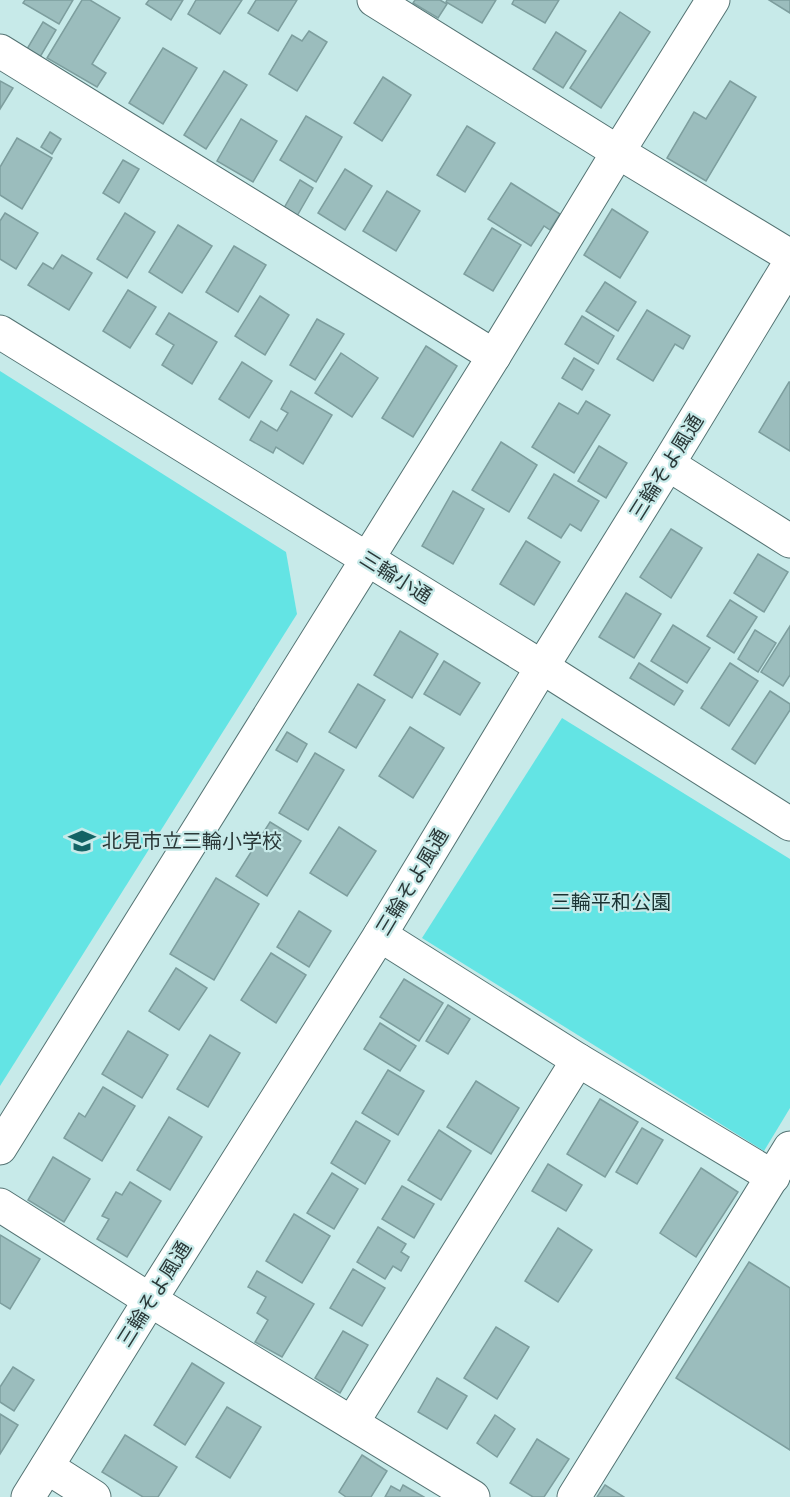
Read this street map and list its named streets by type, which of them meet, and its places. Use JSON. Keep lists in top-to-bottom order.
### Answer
{
  "streets": {
    "street": ["三輪そよ風通", "三輪小通"]
  },
  "crossings": [
    ["三輪そよ風通", "三輪小通"]
  ],
  "parks": ["三輪平和公園"],
  "places": {
    "school or university": ["北見市立三輪小学校"]
  }
}
